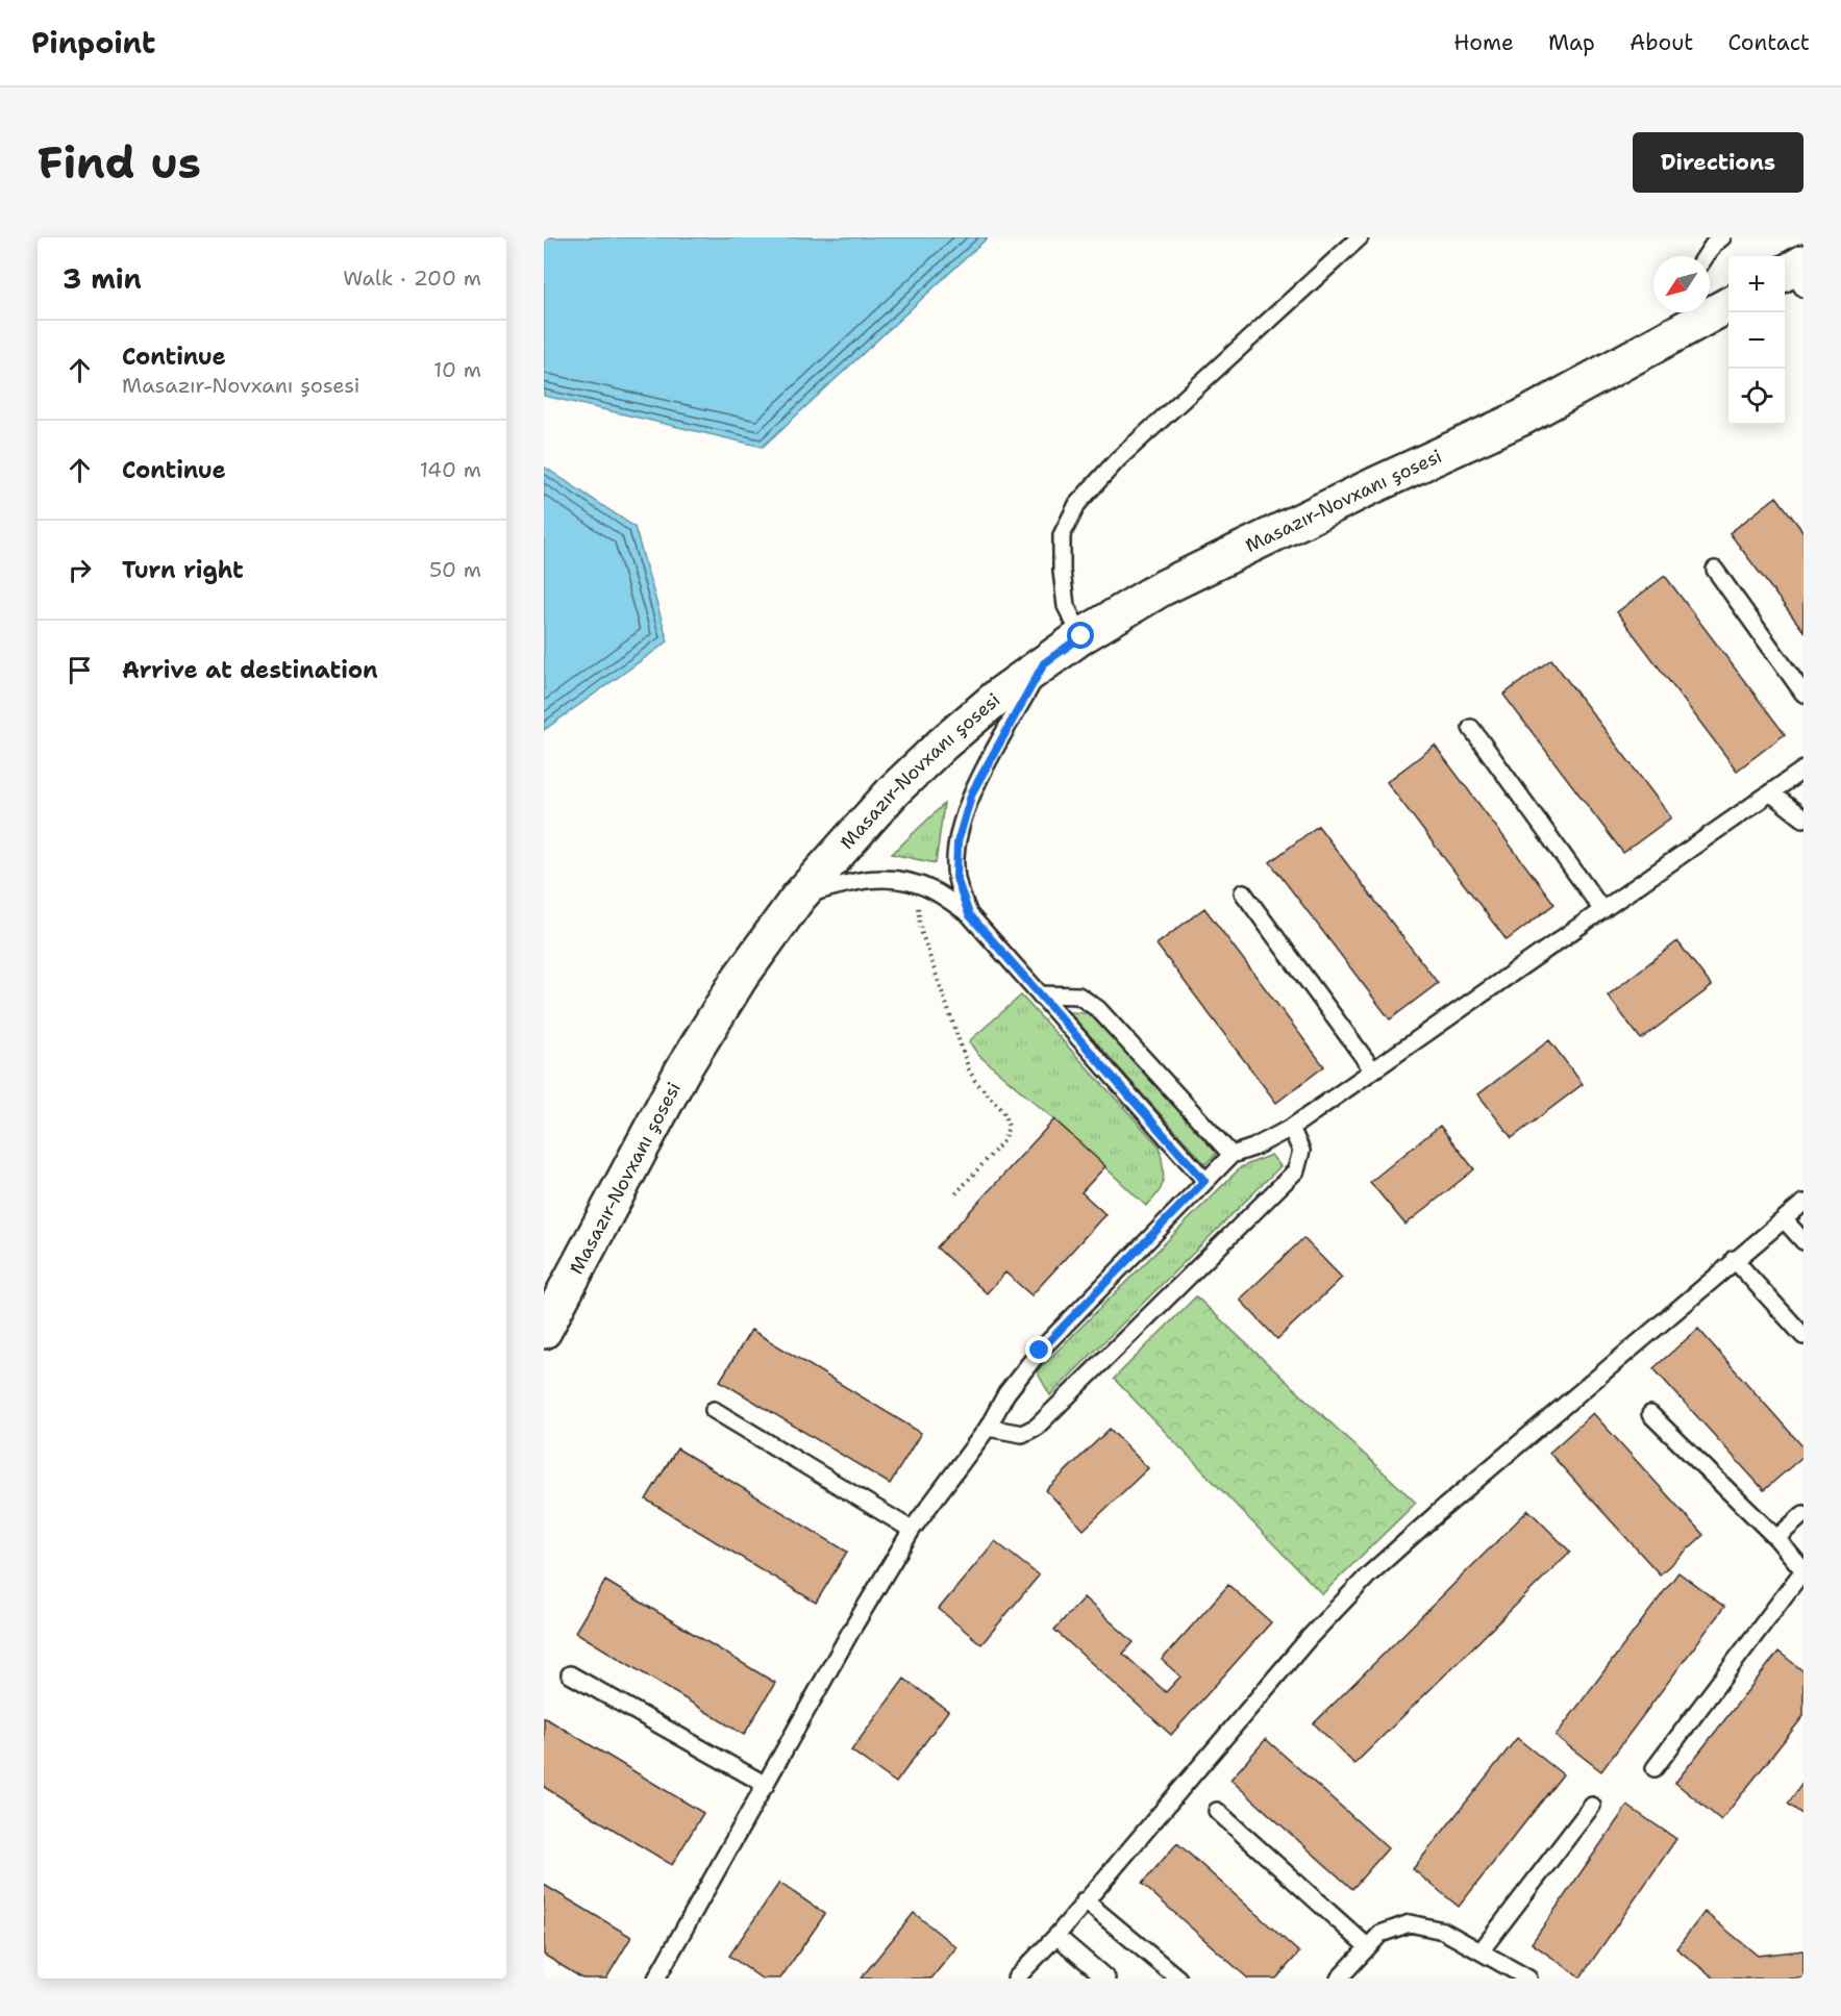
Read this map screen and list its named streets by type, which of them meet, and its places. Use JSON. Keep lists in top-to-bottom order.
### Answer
{
  "streets": {
    "main road": ["Masazır-Novxanı şosesi"]
  },
  "north": "bottom left",
  "page": {
    "header": "Pinpoint",
    "nav": [
      "Home",
      "Map",
      "About",
      "Contact"
    ],
    "buttons": "Directions",
    "title": "Find us",
    "heading": ["3 min", "Walk · 200 m"],
    "map_buttons": ["+", "−"],
    "list": [
      ["Continue", "Masazır-Novxanı şosesi", "10 m"],
      ["Continue", "140 m"],
      ["Turn right", "50 m"],
      "Arrive at destination"
    ]
  }
}
